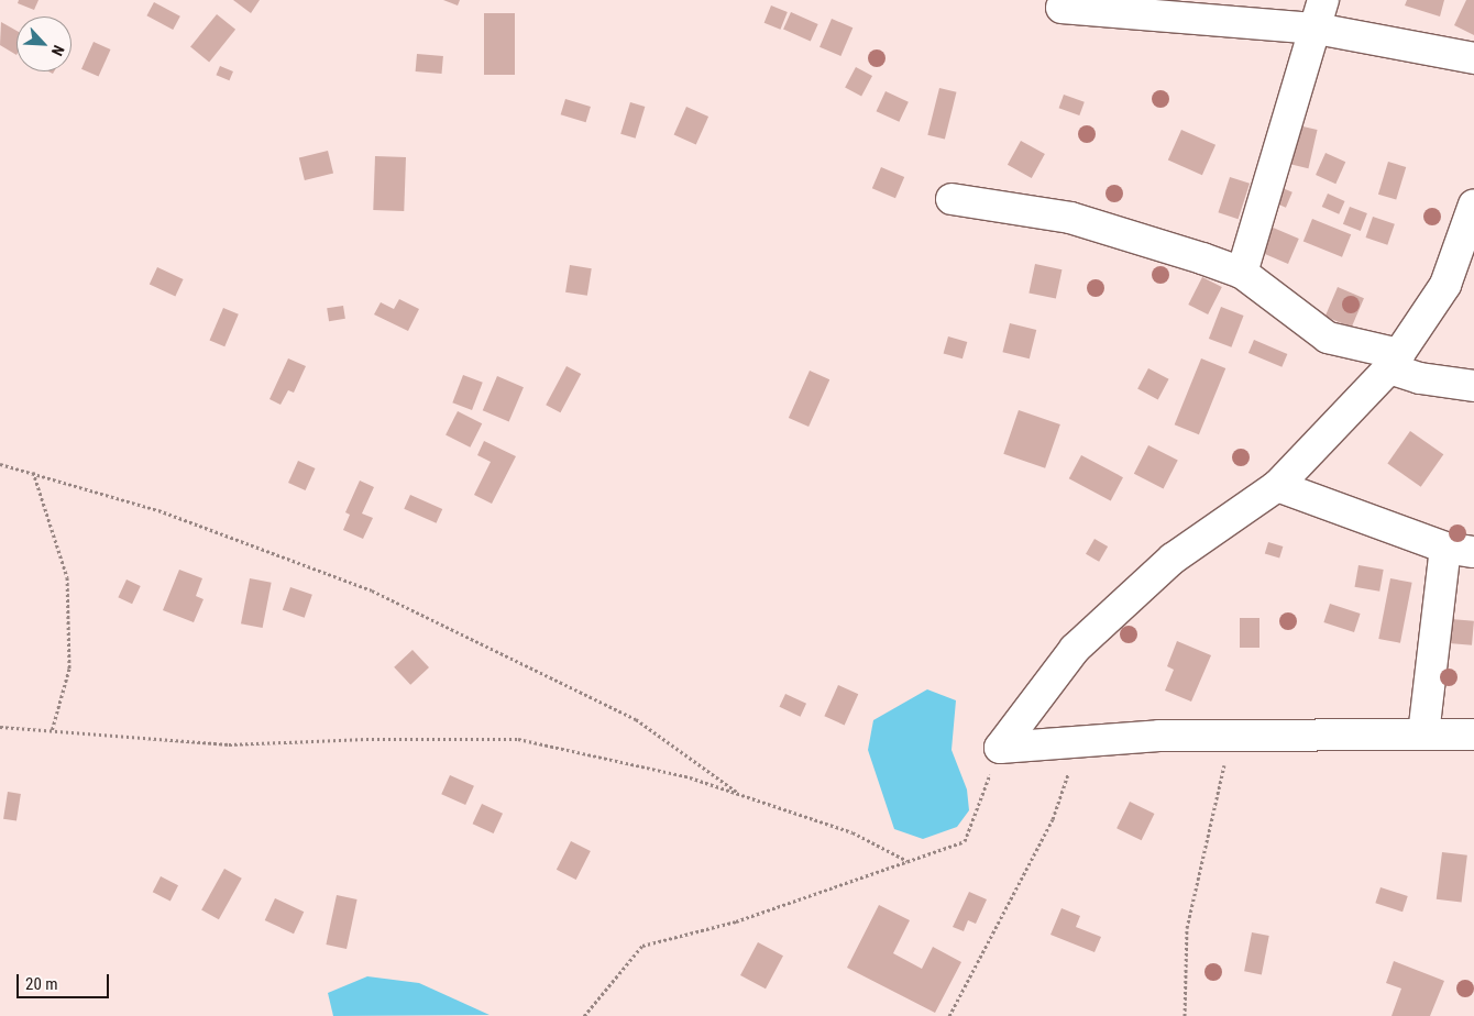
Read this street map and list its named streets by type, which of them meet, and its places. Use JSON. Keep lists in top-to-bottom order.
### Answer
{
  "scale_bar": "20 m",
  "north": "bottom right"
}
